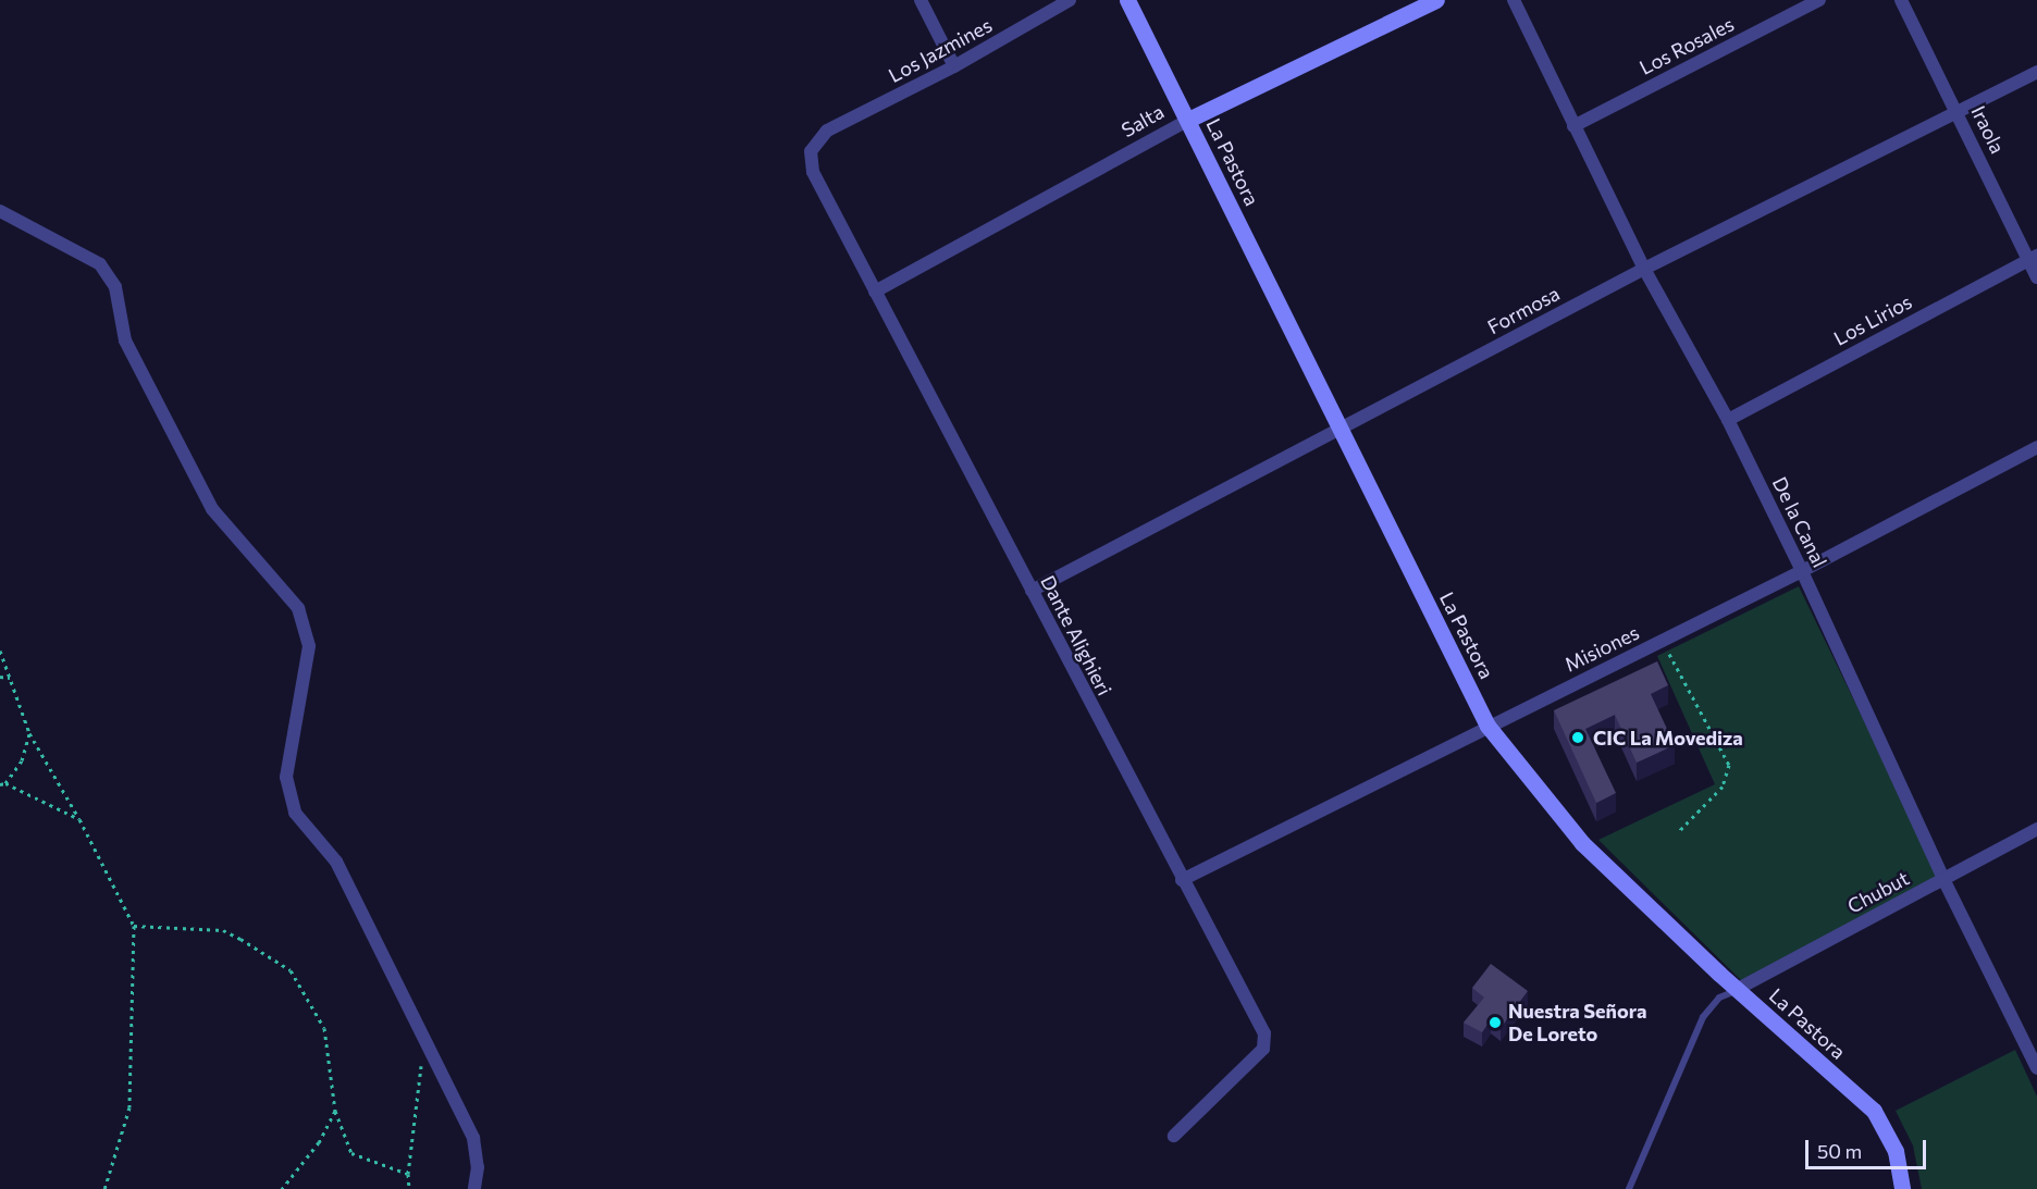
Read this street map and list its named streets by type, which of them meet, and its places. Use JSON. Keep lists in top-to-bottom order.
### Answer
{
  "streets": {
    "street": [
      "Los Rosales",
      "Los Jazmines",
      "Salta",
      "Iraola",
      "La Pastora",
      "Formosa",
      "Los Lirios",
      "De la Canal",
      "Dante Alighieri",
      "Misiones",
      "Chubut"
    ]
  },
  "crossings": [
    ["Los Rosales", "De la Canal"],
    ["Los Jazmines", "Dante Alighieri"],
    ["Salta", "La Pastora"],
    ["Salta", "Dante Alighieri"],
    ["Iraola", "Formosa"],
    ["Iraola", "Los Lirios"],
    ["La Pastora", "Formosa"],
    ["La Pastora", "Misiones"],
    ["La Pastora", "Chubut"],
    ["Formosa", "De la Canal"],
    ["Formosa", "Dante Alighieri"],
    ["Los Lirios", "De la Canal"],
    ["De la Canal", "Misiones"],
    ["De la Canal", "Chubut"],
    ["Dante Alighieri", "Misiones"]
  ],
  "places": ["CIC La Movediza", "Nuestra Señora De Loreto"],
  "scale_bar": "50 m"
}
